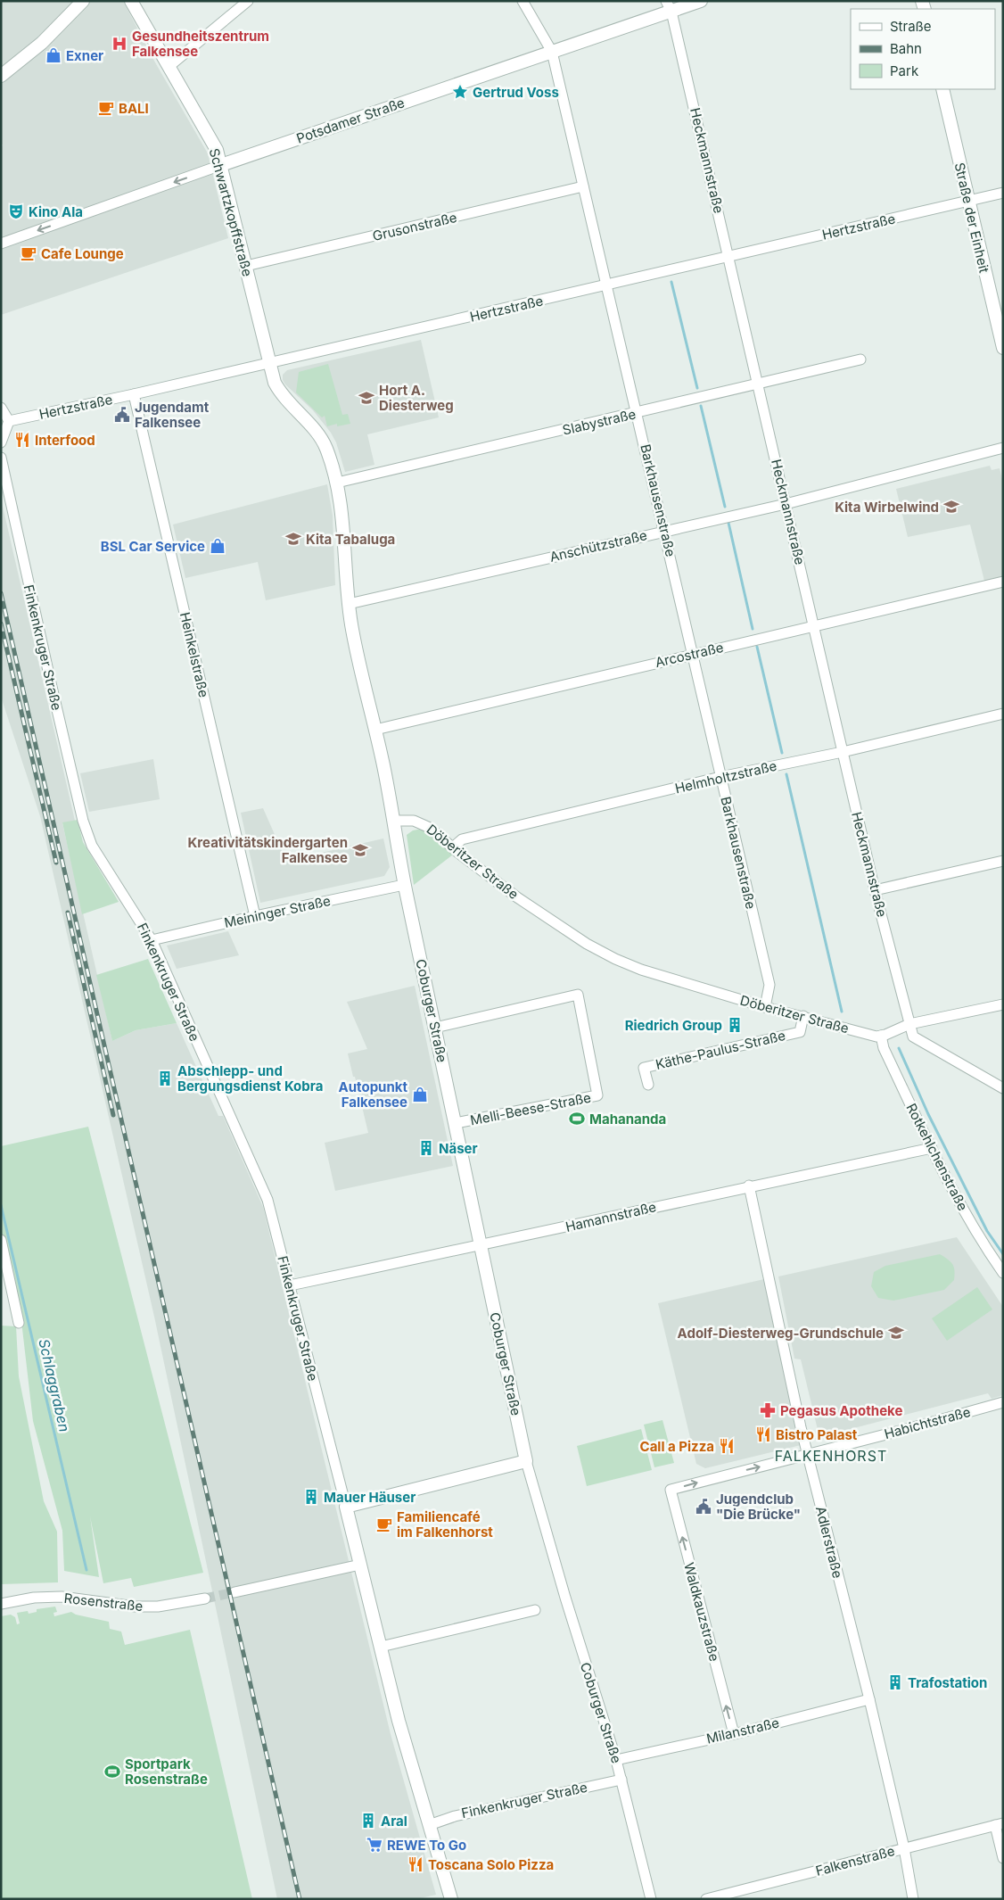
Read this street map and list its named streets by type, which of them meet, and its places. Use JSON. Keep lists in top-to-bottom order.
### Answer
{
  "streets": {
    "street": [
      "Potsdamer Straße",
      "Heckmannstraße",
      "Schwartzkopffstraße",
      "Straße der Einheit",
      "Grusonstraße",
      "Hertzstraße",
      "Slabystraße",
      "Barkhausenstraße",
      "Anschützstraße",
      "Finkenkruger Straße",
      "Heinkelstraße",
      "Arcostraße",
      "Helmholtzstraße",
      "Döberitzer Straße",
      "Meininger Straße",
      "Coburger Straße",
      "Käthe-Paulus-Straße",
      "Melli-Beese-Straße",
      "Rotkehlchenstraße",
      "Hamannstraße",
      "Habichtstraße",
      "Adlerstraße",
      "Rosenstraße",
      "Waldkauzstraße",
      "Milanstraße",
      "Falkenstraße"
    ]
  },
  "crossings": [
    ["Potsdamer Straße", "Heckmannstraße"],
    ["Potsdamer Straße", "Schwartzkopffstraße"],
    ["Potsdamer Straße", "Barkhausenstraße"],
    ["Heckmannstraße", "Hertzstraße"],
    ["Heckmannstraße", "Slabystraße"],
    ["Heckmannstraße", "Anschützstraße"],
    ["Heckmannstraße", "Arcostraße"],
    ["Heckmannstraße", "Helmholtzstraße"],
    ["Schwartzkopffstraße", "Grusonstraße"],
    ["Schwartzkopffstraße", "Hertzstraße"],
    ["Straße der Einheit", "Hertzstraße"],
    ["Grusonstraße", "Barkhausenstraße"],
    ["Hertzstraße", "Barkhausenstraße"],
    ["Hertzstraße", "Heinkelstraße"],
    ["Slabystraße", "Barkhausenstraße"],
    ["Barkhausenstraße", "Anschützstraße"],
    ["Barkhausenstraße", "Arcostraße"],
    ["Barkhausenstraße", "Helmholtzstraße"],
    ["Barkhausenstraße", "Döberitzer Straße"],
    ["Finkenkruger Straße", "Meininger Straße"],
    ["Finkenkruger Straße", "Coburger Straße"],
    ["Finkenkruger Straße", "Hamannstraße"],
    ["Heinkelstraße", "Meininger Straße"],
    ["Helmholtzstraße", "Döberitzer Straße"],
    ["Döberitzer Straße", "Coburger Straße"],
    ["Döberitzer Straße", "Käthe-Paulus-Straße"],
    ["Döberitzer Straße", "Rotkehlchenstraße"],
    ["Meininger Straße", "Coburger Straße"],
    ["Coburger Straße", "Melli-Beese-Straße"],
    ["Coburger Straße", "Hamannstraße"],
    ["Coburger Straße", "Milanstraße"],
    ["Rotkehlchenstraße", "Hamannstraße"],
    ["Hamannstraße", "Adlerstraße"],
    ["Habichtstraße", "Adlerstraße"],
    ["Habichtstraße", "Waldkauzstraße"],
    ["Adlerstraße", "Milanstraße"],
    ["Adlerstraße", "Falkenstraße"],
    ["Waldkauzstraße", "Milanstraße"]
  ],
  "one_way": ["Habichtstraße", "Waldkauzstraße"],
  "districts": ["FALKENHORST"],
  "water": ["Schlaggraben"],
  "places": {
    "hospital": ["Gesundheitszentrum Falkensee"],
    "shop": ["Exner", "BSL Car Service", "Autopunkt Falkensee"],
    "place": ["Gertrud Voss"],
    "cafe": ["BALI", "Cafe Lounge", "Familiencafé im Falkenhorst"],
    "theatre": ["Kino Ala"],
    "school or university": [
      "Hort A. Diesterweg",
      "Kita Wirbelwind",
      "Kita Tabaluga",
      "Kreativitätskindergarten Falkensee",
      "Adolf-Diesterweg-Grundschule"
    ],
    "public building": ["Jugendamt Falkensee", "Jugendclub \"Die Brücke\""],
    "restaurant": [
      "Interfood",
      "Bistro Palast",
      "Call a Pizza",
      "Toscana Solo Pizza"
    ],
    "building": [
      "Riedrich Group",
      "Abschlepp- und Bergungsdienst Kobra",
      "Näser",
      "Mauer Häuser",
      "Trafostation",
      "Aral"
    ],
    "sports": ["Mahananda", "Sportpark Rosenstraße"],
    "pharmacy": ["Pegasus Apotheke"],
    "supermarket": ["REWE To Go"]
  },
  "legend": ["Straße", "Bahn", "Park"]
}
